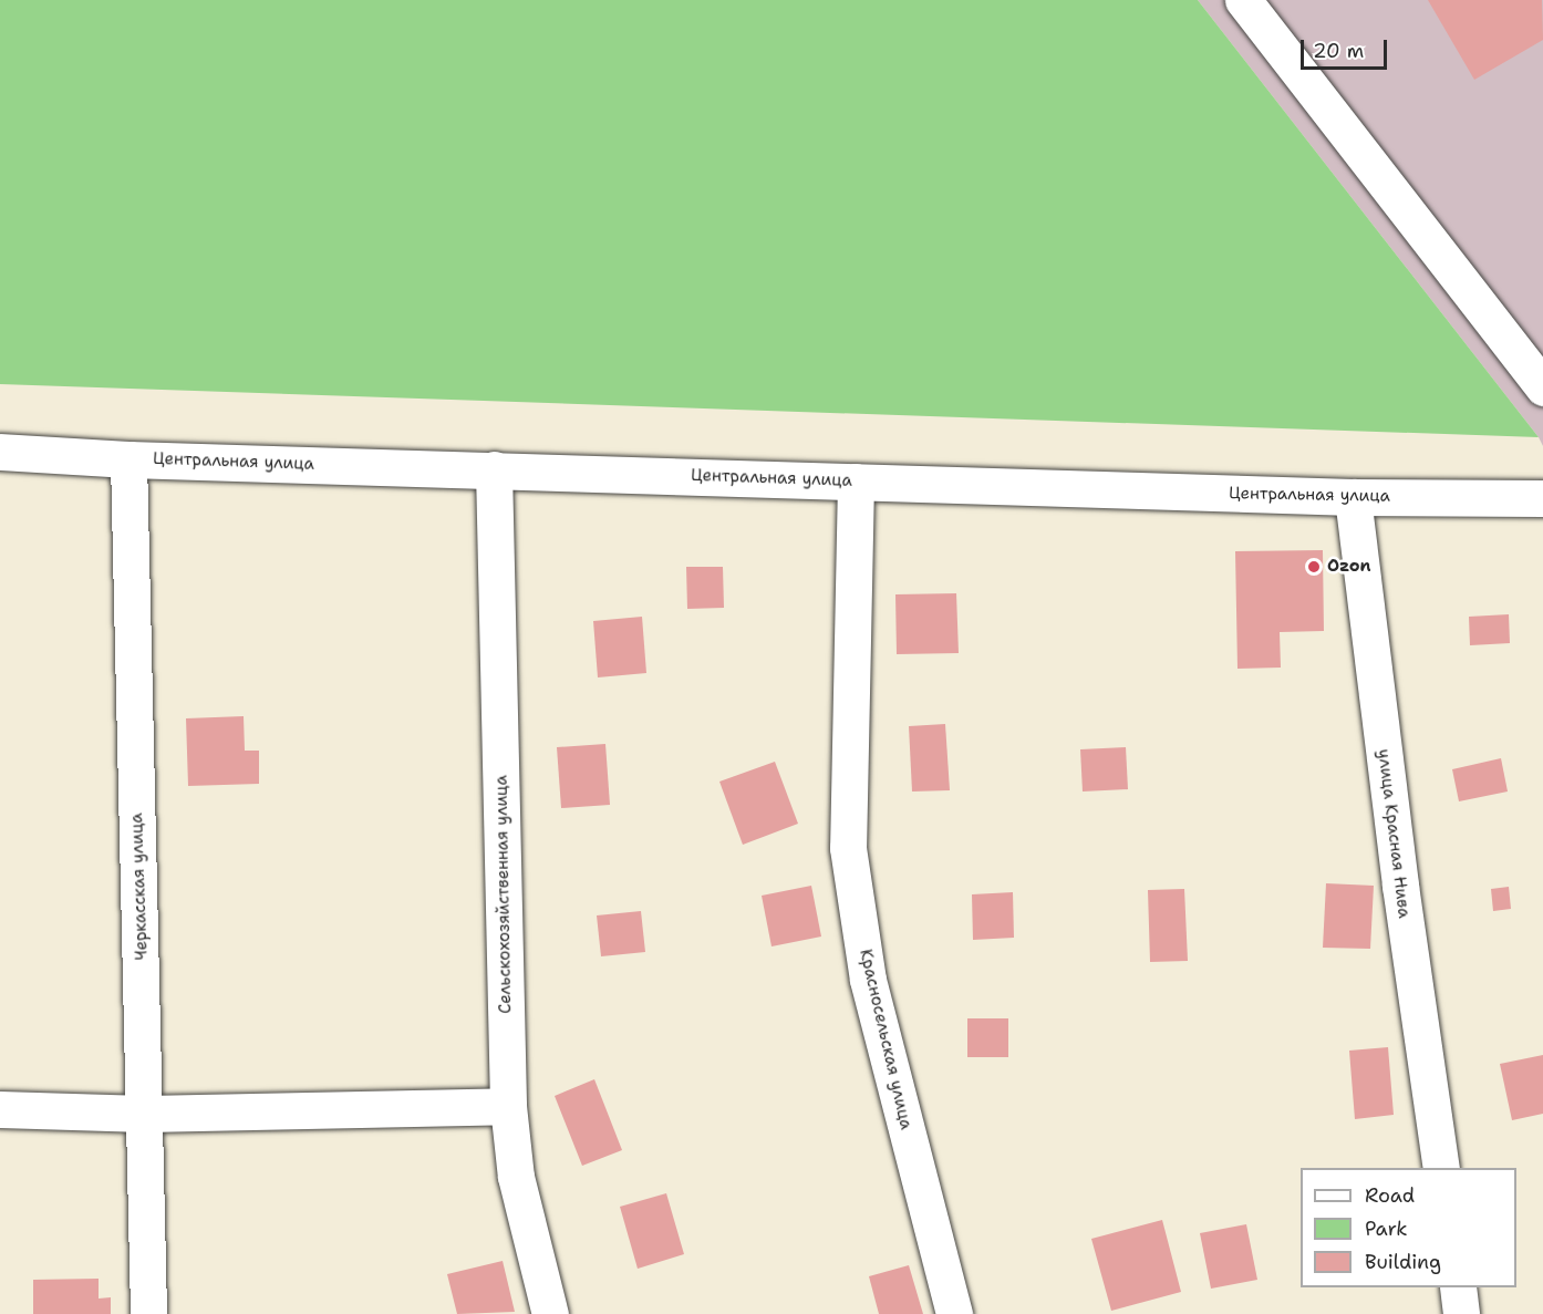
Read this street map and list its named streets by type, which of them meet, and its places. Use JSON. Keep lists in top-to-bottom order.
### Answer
{
  "streets": {
    "street": [
      "Центральная улица",
      "улица Красная Нива",
      "Черкасская улица",
      "Сельскохозяйственная улица",
      "Красносельская улица"
    ]
  },
  "crossings": [
    ["Центральная улица", "улица Красная Нива"],
    ["Центральная улица", "Черкасская улица"],
    ["Центральная улица", "Сельскохозяйственная улица"],
    ["Центральная улица", "Красносельская улица"]
  ],
  "places": ["Ozon"],
  "legend": ["Road", "Park", "Building"],
  "scale_bar": "20 m"
}
